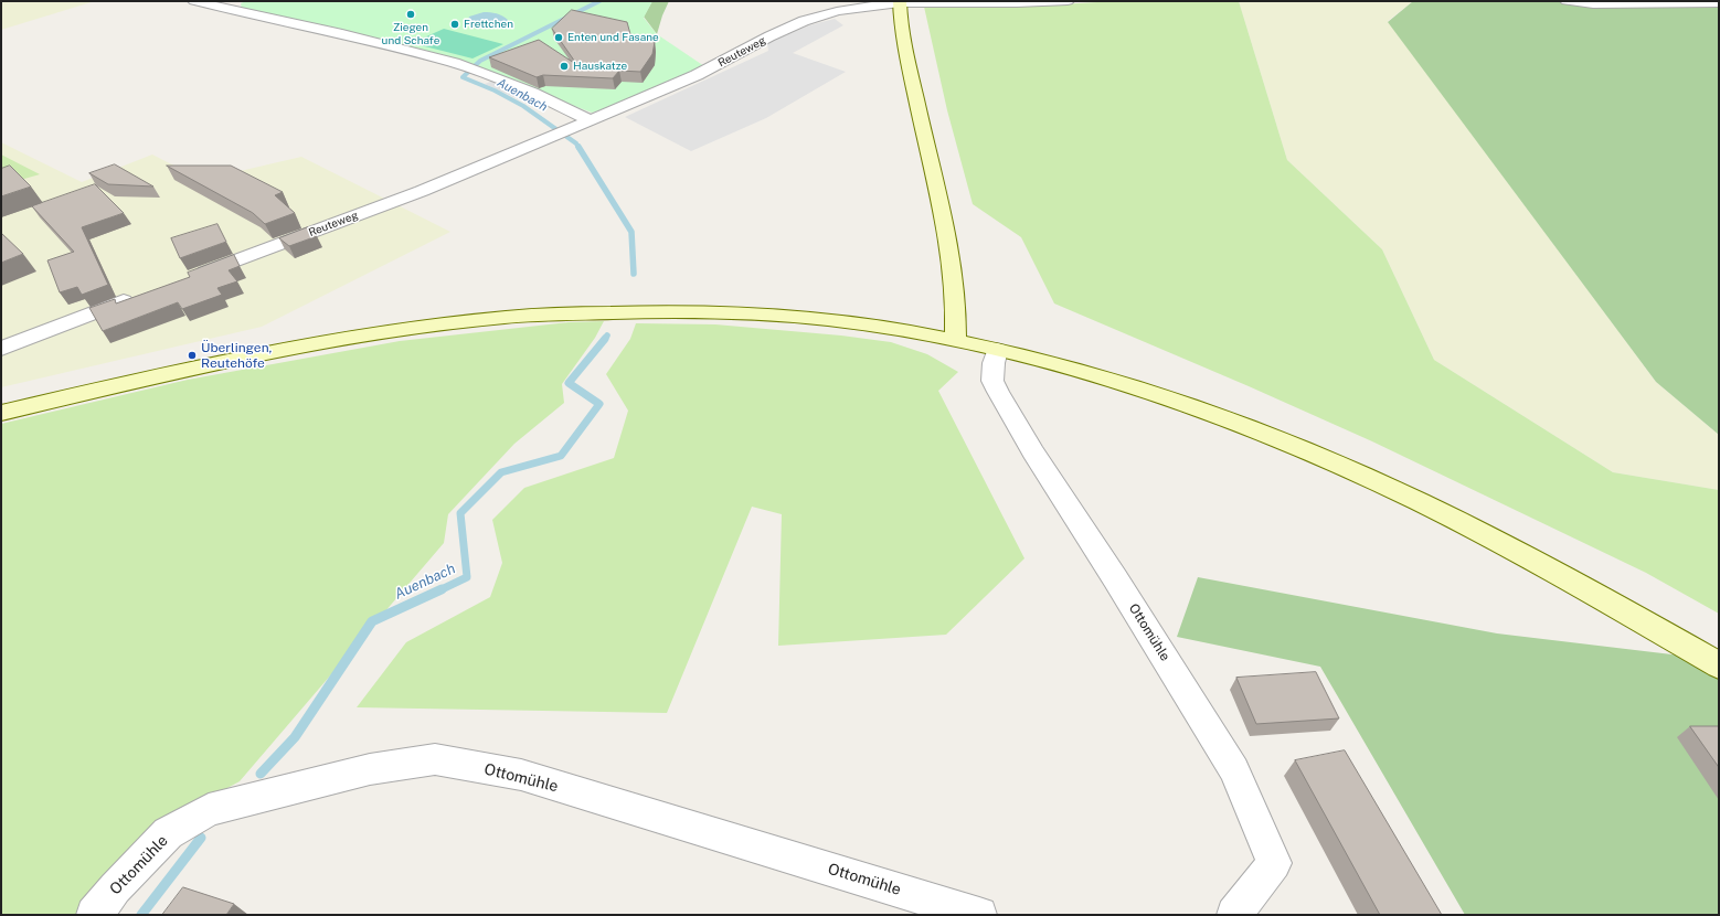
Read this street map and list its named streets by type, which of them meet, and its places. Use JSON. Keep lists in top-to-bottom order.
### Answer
{
  "streets": {
    "street": ["Reuteweg", "Ottomühle"]
  },
  "water": ["Auenbach"],
  "places": [
    "Ziegen und Schafe",
    "Frettchen",
    "Enten und Fasane",
    "Hauskatze",
    "Überlingen, Reutehöfe"
  ]
}
